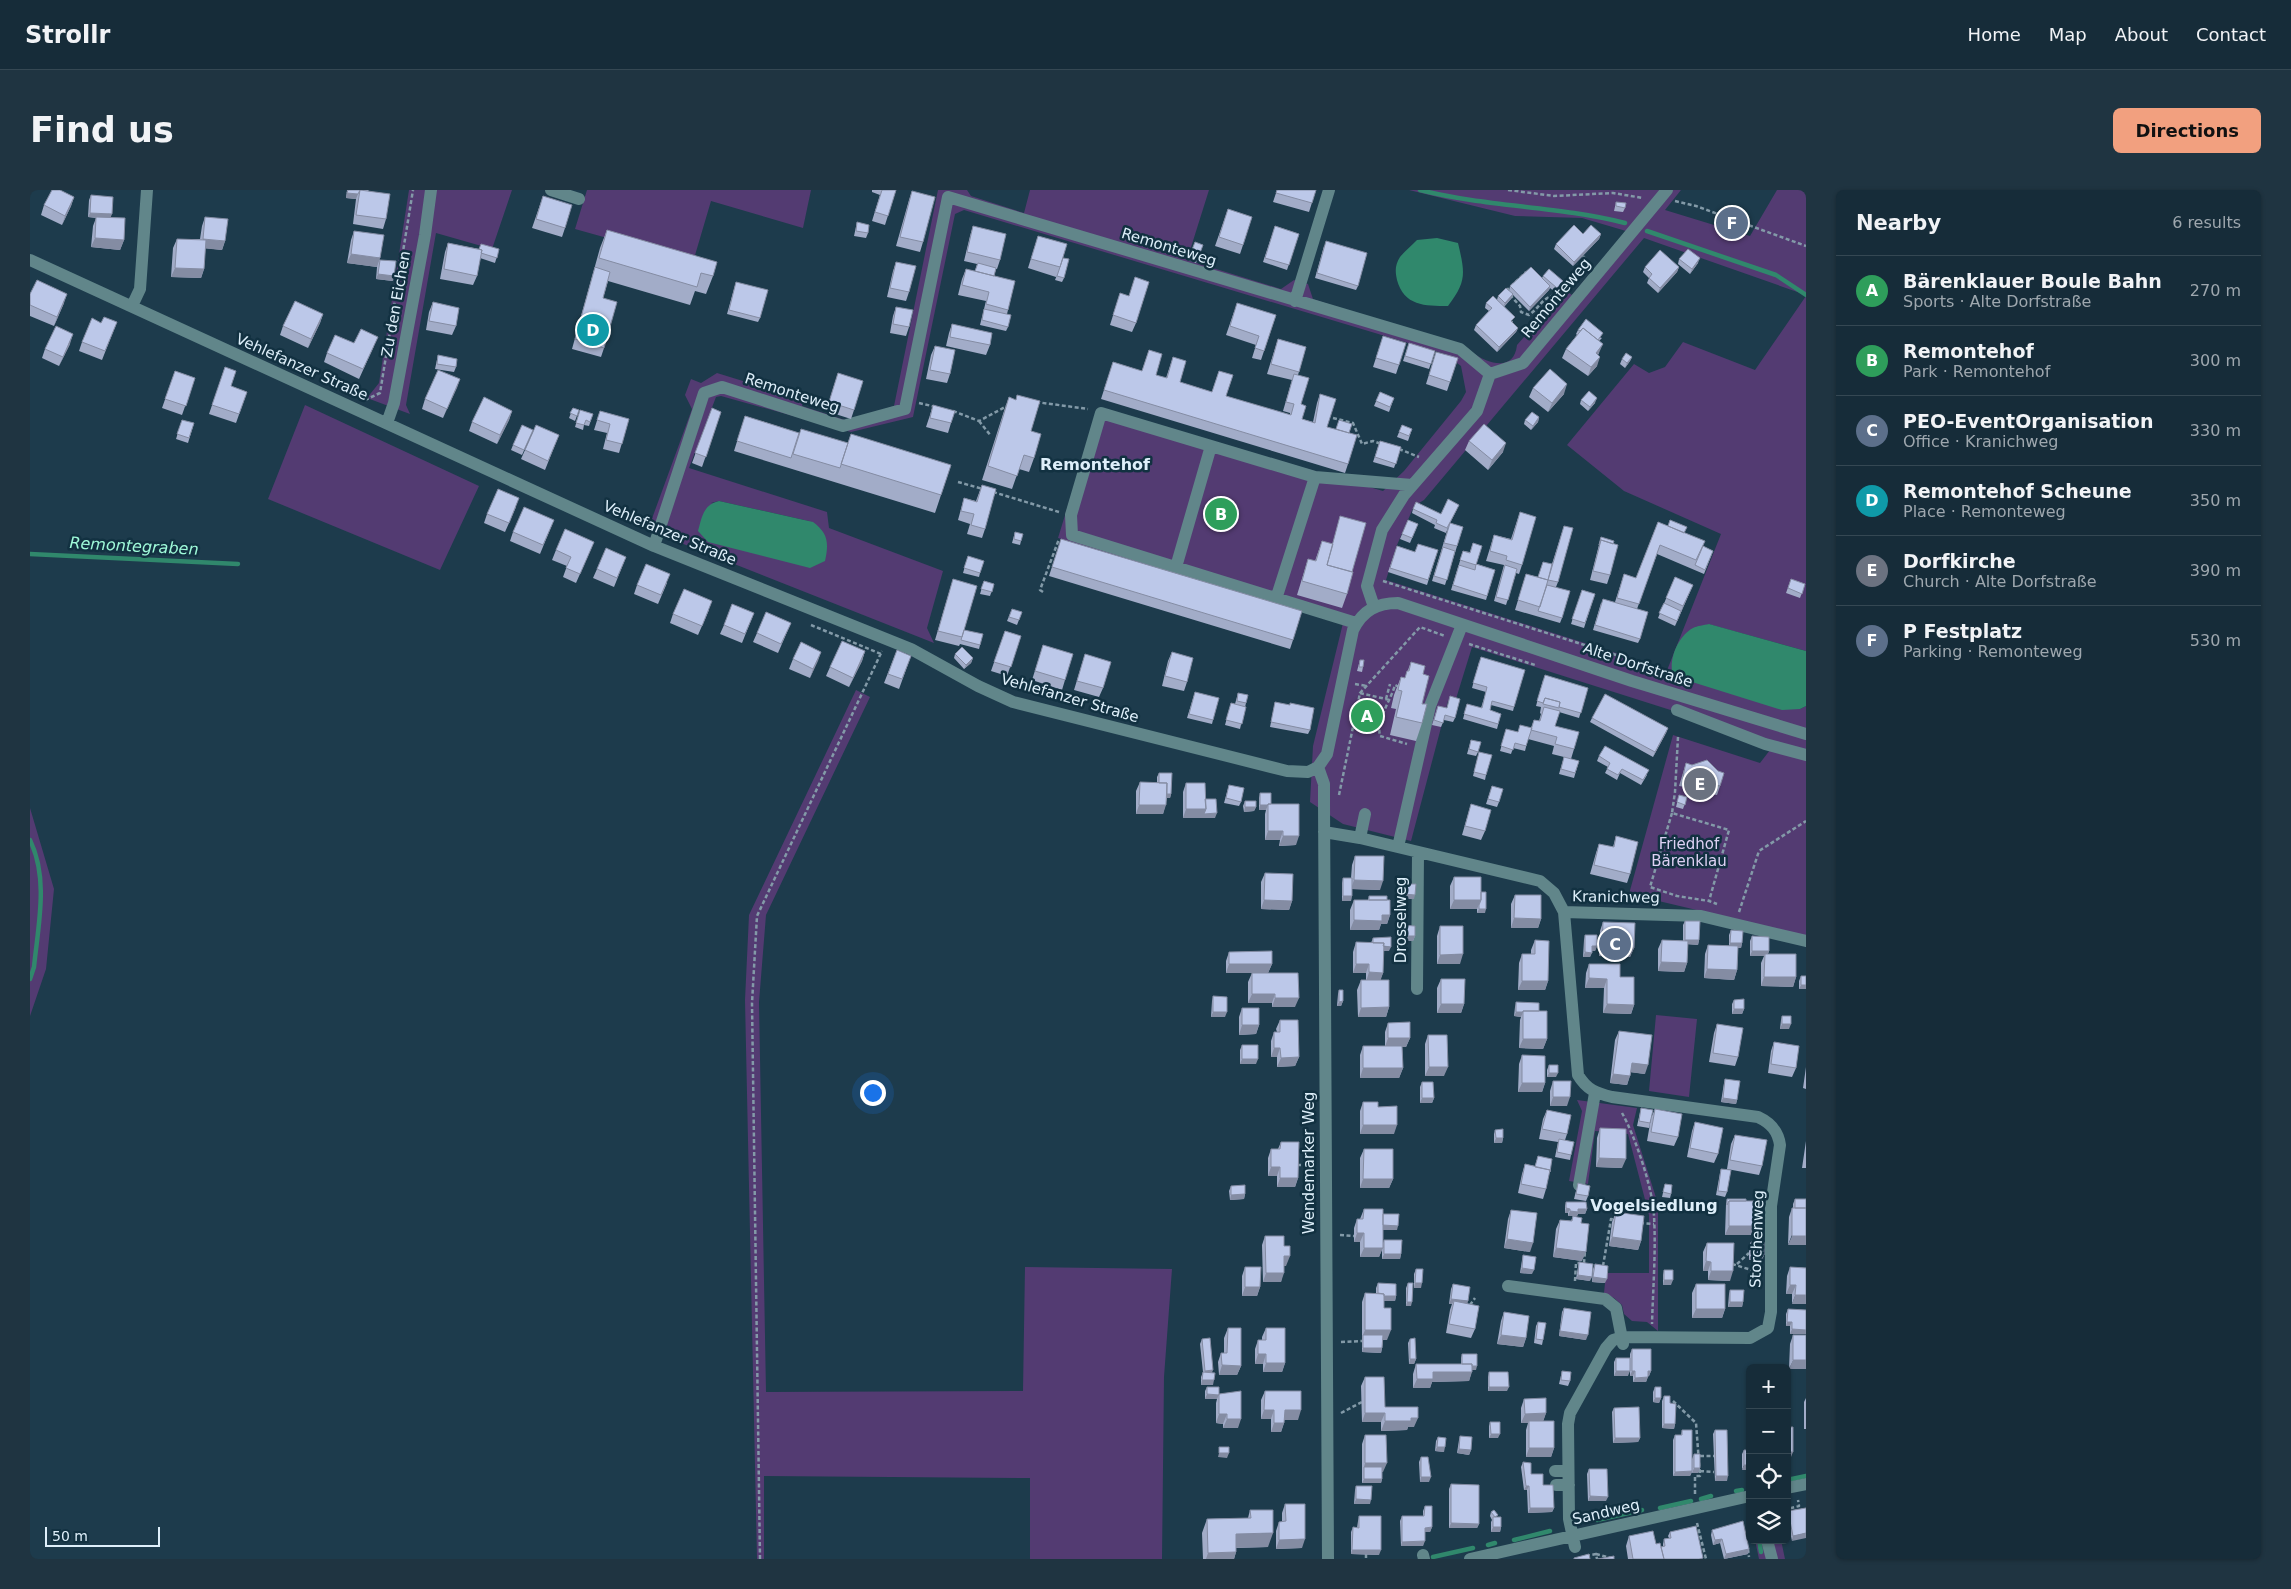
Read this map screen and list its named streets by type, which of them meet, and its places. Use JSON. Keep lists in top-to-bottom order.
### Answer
{
  "streets": {
    "street": [
      "Remonteweg",
      "Zu den Eichen",
      "Vehlefanzer Straße",
      "Alte Dorfstraße",
      "Kranichweg",
      "Drosselweg",
      "Wendemarker Weg",
      "Storchenweg",
      "Sandweg"
    ]
  },
  "crossings": [
    ["Remonteweg", "Vehlefanzer Straße"],
    ["Zu den Eichen", "Vehlefanzer Straße"],
    ["Vehlefanzer Straße", "Wendemarker Weg"],
    ["Kranichweg", "Drosselweg"],
    ["Kranichweg", "Wendemarker Weg"]
  ],
  "districts": ["Remontehof", "Vogelsiedlung"],
  "water": ["Remontegraben"],
  "parks": ["Friedhof Bärenklau"],
  "scale_bar": "50 m",
  "page": {
    "header": "Strollr",
    "nav": [
      "Home",
      "Map",
      "About",
      "Contact"
    ],
    "buttons": "Directions",
    "title": "Find us",
    "heading": ["Nearby", "6 results"],
    "pins": [
      "F",
      "D",
      "B",
      "A",
      "E",
      "C"
    ],
    "list": [
      {
        "mark": "A",
        "name": "Bärenklauer Boule Bahn",
        "note": "Sports · Alte Dorfstraße",
        "value": "270 m"
      },
      {
        "mark": "B",
        "name": "Remontehof",
        "note": "Park · Remontehof",
        "value": "300 m"
      },
      {
        "mark": "C",
        "name": "PEO-EventOrganisation",
        "note": "Office · Kranichweg",
        "value": "330 m"
      },
      {
        "mark": "D",
        "name": "Remontehof Scheune",
        "note": "Place · Remonteweg",
        "value": "350 m"
      },
      {
        "mark": "E",
        "name": "Dorfkirche",
        "note": "Church · Alte Dorfstraße",
        "value": "390 m"
      },
      {
        "mark": "F",
        "name": "P Festplatz",
        "note": "Parking · Remonteweg",
        "value": "530 m"
      }
    ],
    "map_buttons": ["+", "−"],
    "scale": "50 m"
  }
}
